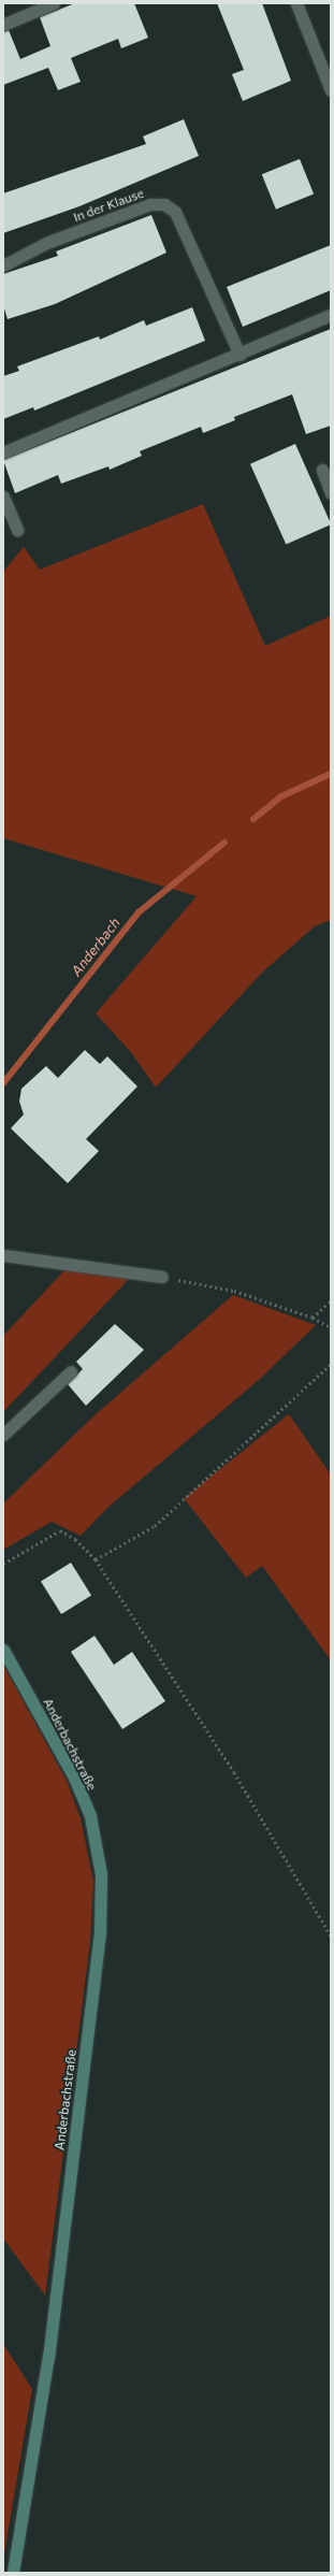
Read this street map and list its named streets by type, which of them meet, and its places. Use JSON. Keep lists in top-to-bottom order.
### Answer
{
  "streets": {
    "main road": ["Anderbachstraße"],
    "street": ["In der Klause"]
  },
  "water": ["Anderbach"]
}
